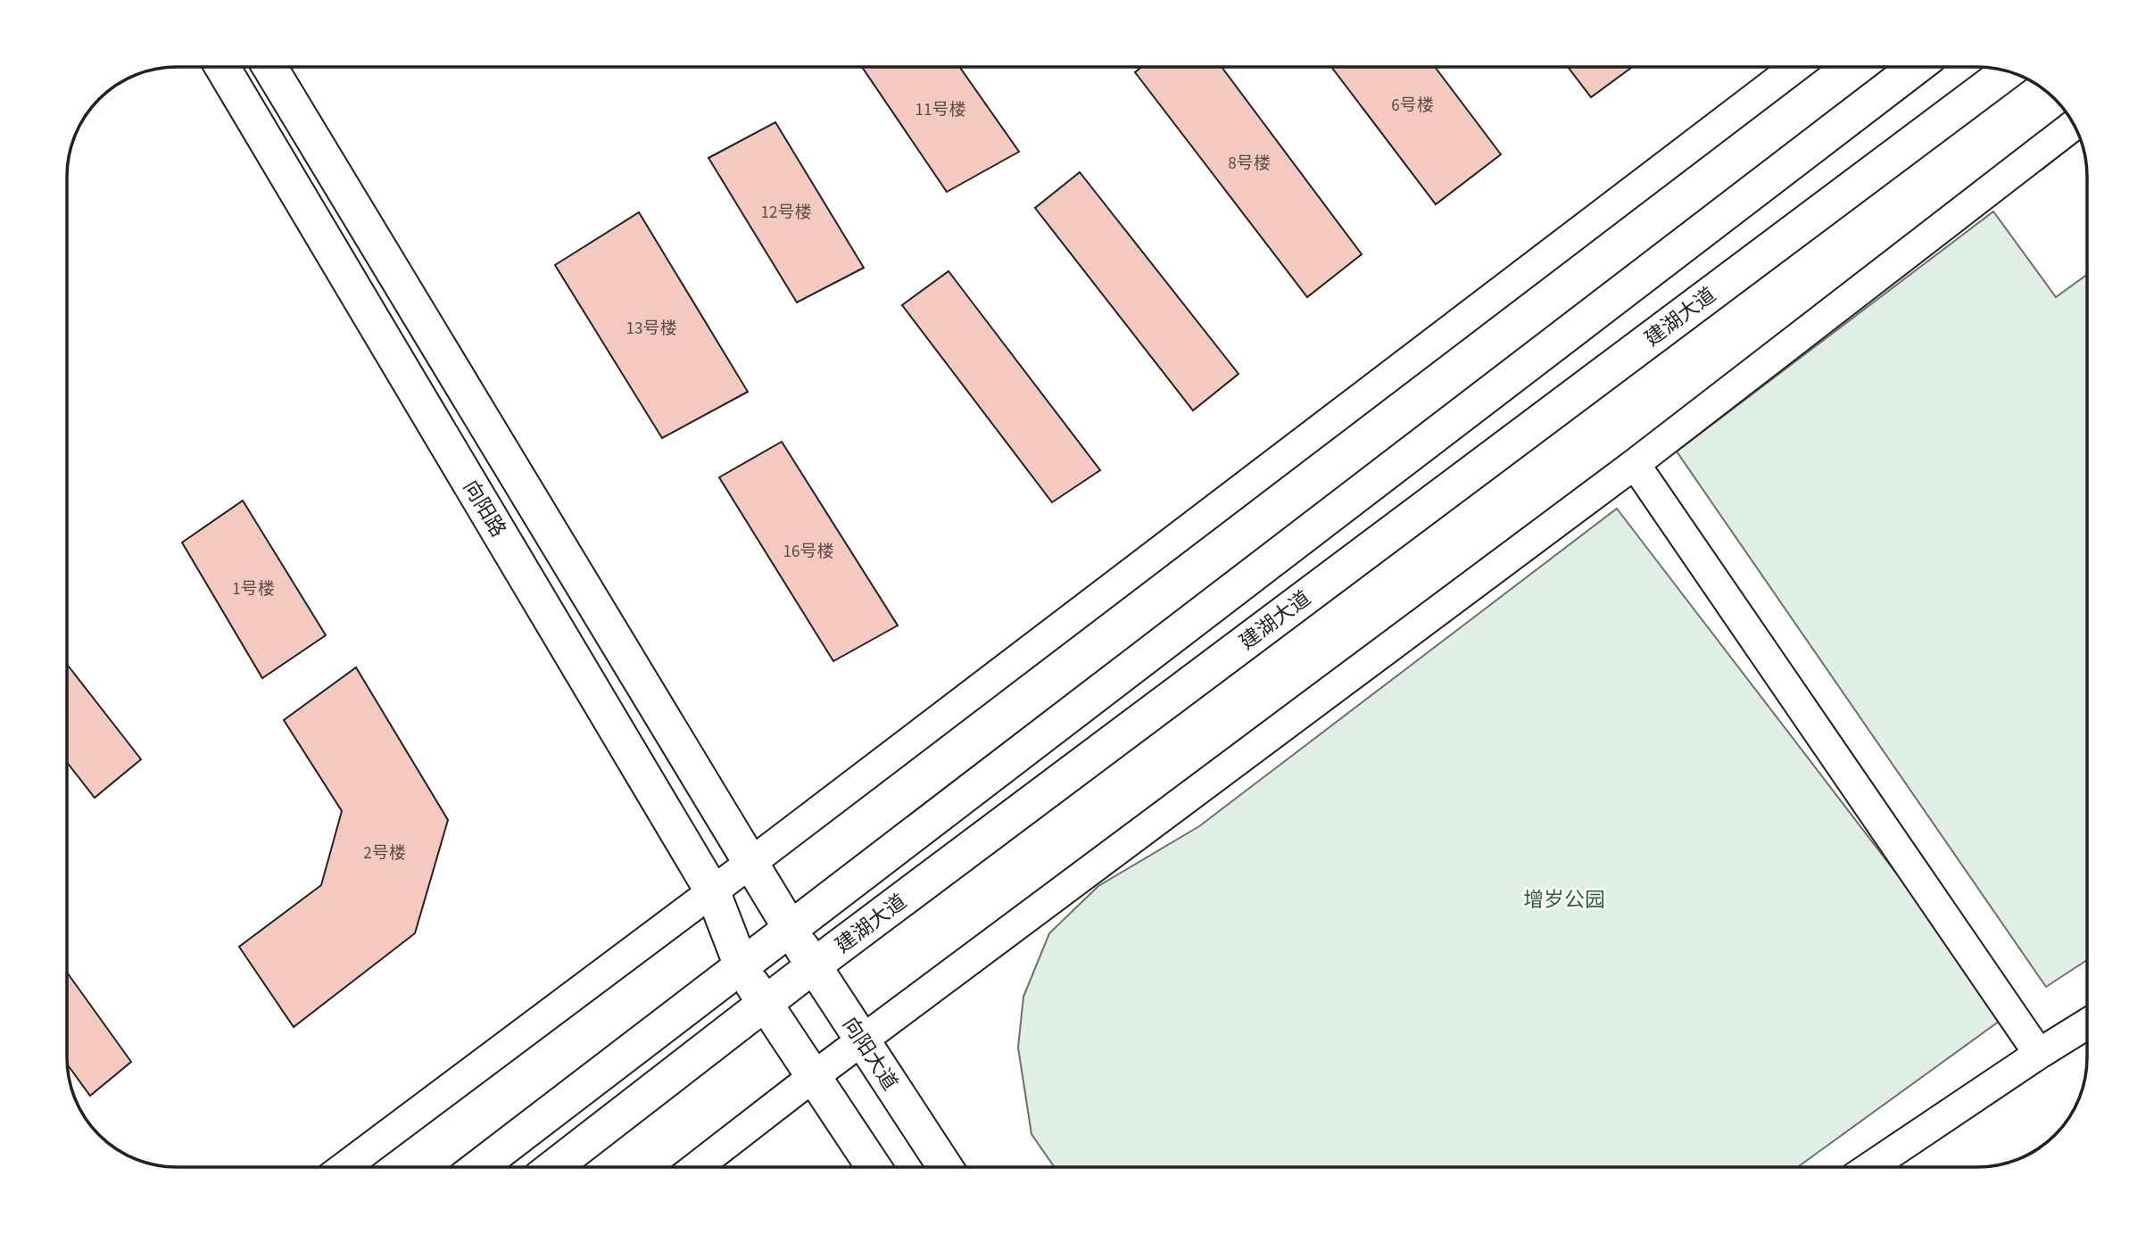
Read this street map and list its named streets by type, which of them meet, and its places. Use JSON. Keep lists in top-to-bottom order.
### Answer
{
  "streets": {
    "main road": ["建湖大道", "向阳路", "向阳大道"]
  },
  "crossings": [
    ["建湖大道", "向阳大道"]
  ],
  "parks": ["增岁公园"],
  "house_numbers": [
    "6号楼",
    "11号楼",
    "8号楼",
    "12号楼",
    "13号楼",
    "16号楼",
    "1号楼",
    "2号楼"
  ]
}
